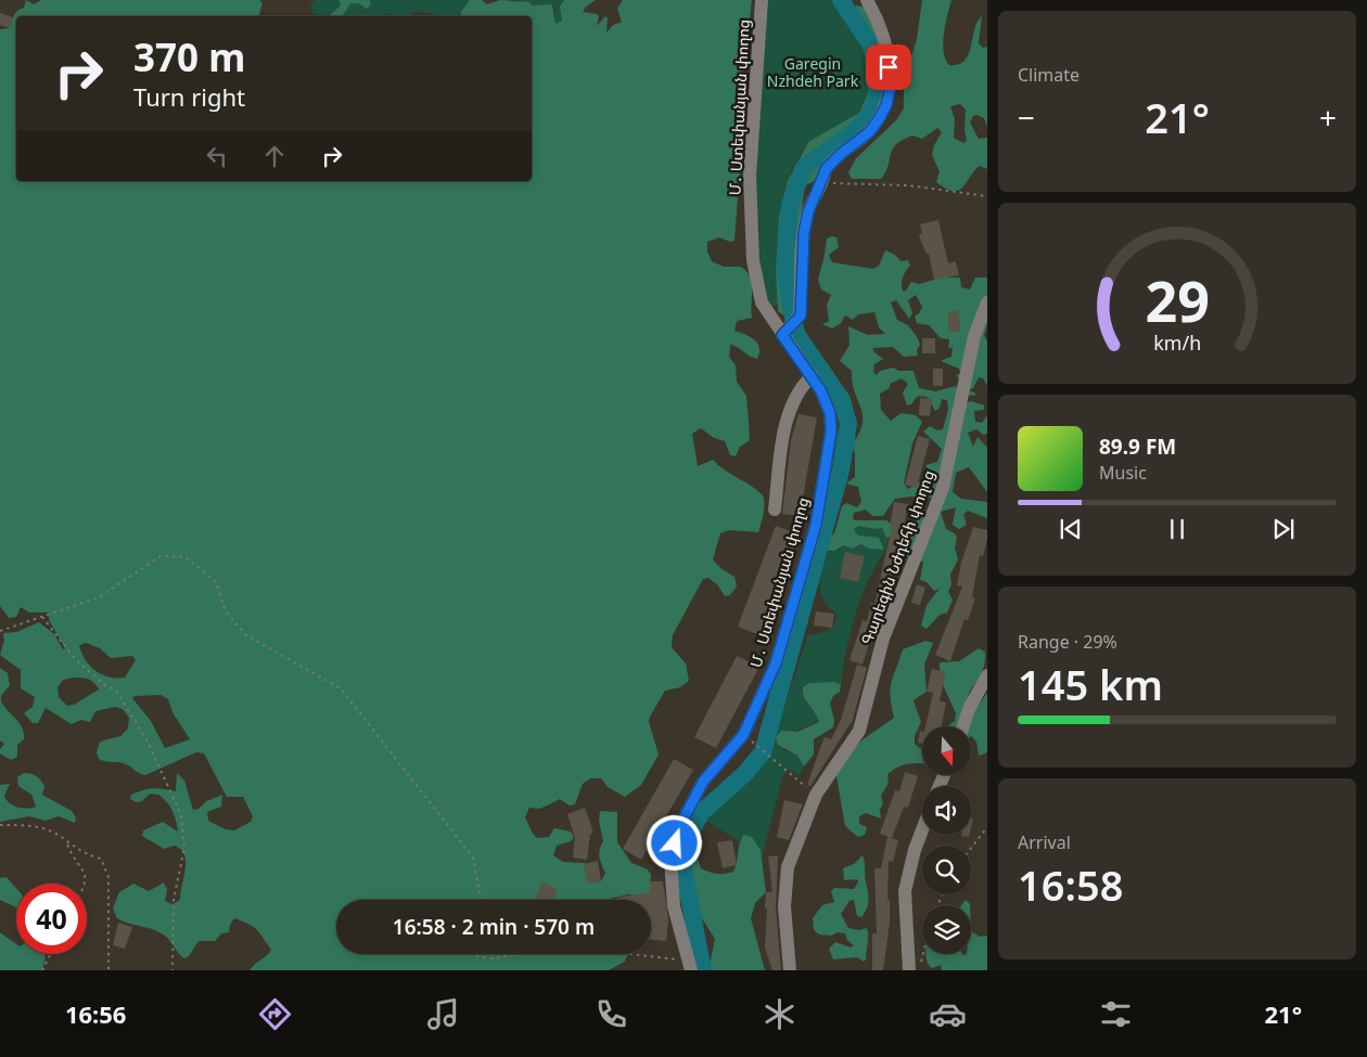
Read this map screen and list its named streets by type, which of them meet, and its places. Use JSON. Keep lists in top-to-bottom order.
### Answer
{
  "streets": {
    "street": ["Մ․ Ստեփանյան փողոց", "Գարեգին Նժդեհի փողոց"]
  },
  "parks": ["Garegin Nzhdeh Park"],
  "north": "bottom",
  "page": {
    "tile": [
      "Climate",
      ["Range · 29%", "145 km"],
      ["Arrival", "16:58"]
    ],
    "turn": ["370 m", "Turn right"],
    "heat": ["−", "21°", "+"],
    "song": ["89.9 FM", "Music"],
    "limit": "40",
    "trip": "16:58 · 2 min · 570 m",
    "tabs": ["16:56", "21°"],
    "gauge": ["29", "km/h"]
  }
}
